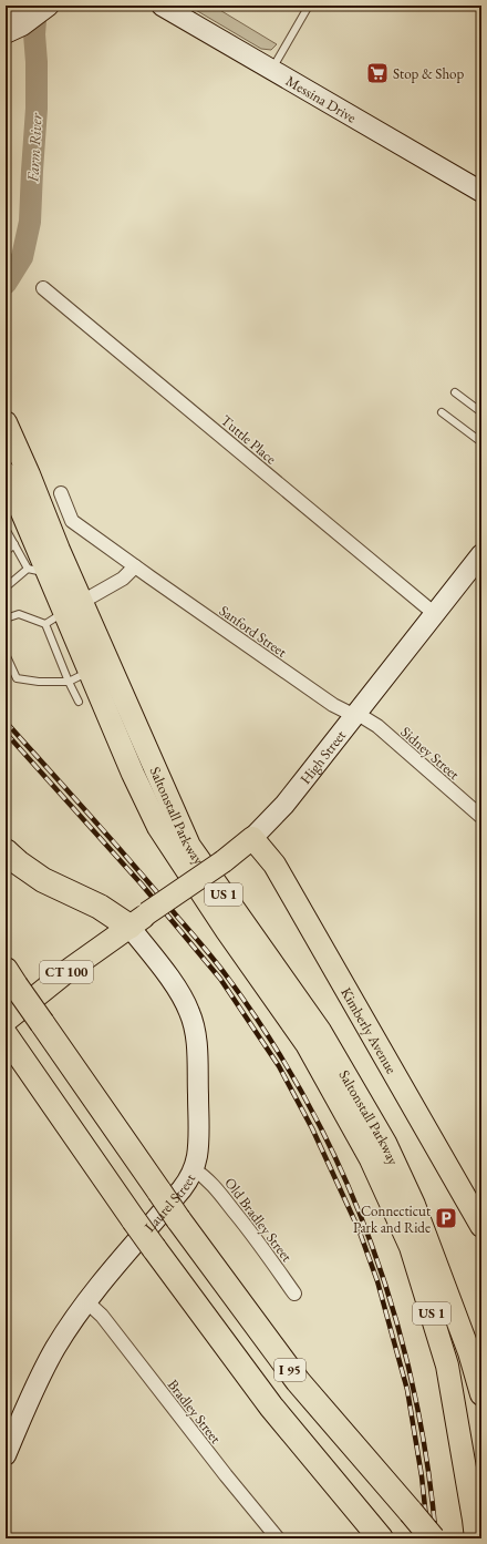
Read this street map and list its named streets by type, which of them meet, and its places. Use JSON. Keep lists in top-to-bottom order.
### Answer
{
  "streets": {
    "highway": ["I 95"],
    "main road": [
      "Messina Drive",
      "High Street",
      "Saltonstall Parkway",
      "US 1",
      "CT 100",
      "Kimberly Avenue",
      "Laurel Street"
    ],
    "street": [
      "Tuttle Place",
      "Sanford Street",
      "Sidney Street",
      "Old Bradley Street",
      "Bradley Street"
    ]
  },
  "crossings": [
    ["Tuttle Place", "High Street"],
    ["Sanford Street", "Sidney Street"],
    ["Sanford Street", "High Street"],
    ["Sidney Street", "High Street"],
    ["High Street", "CT 100"],
    ["High Street", "Kimberly Avenue"],
    ["High Street", "Laurel Street"],
    ["Saltonstall Parkway", "US 1"],
    ["CT 100", "Laurel Street"],
    ["Laurel Street", "Old Bradley Street"],
    ["Laurel Street", "I 95"],
    ["Laurel Street", "Bradley Street"]
  ],
  "water": ["Farm River"],
  "places": {
    "supermarket": ["Stop & Shop"],
    "parking": ["Connecticut Park and Ride"]
  }
}
